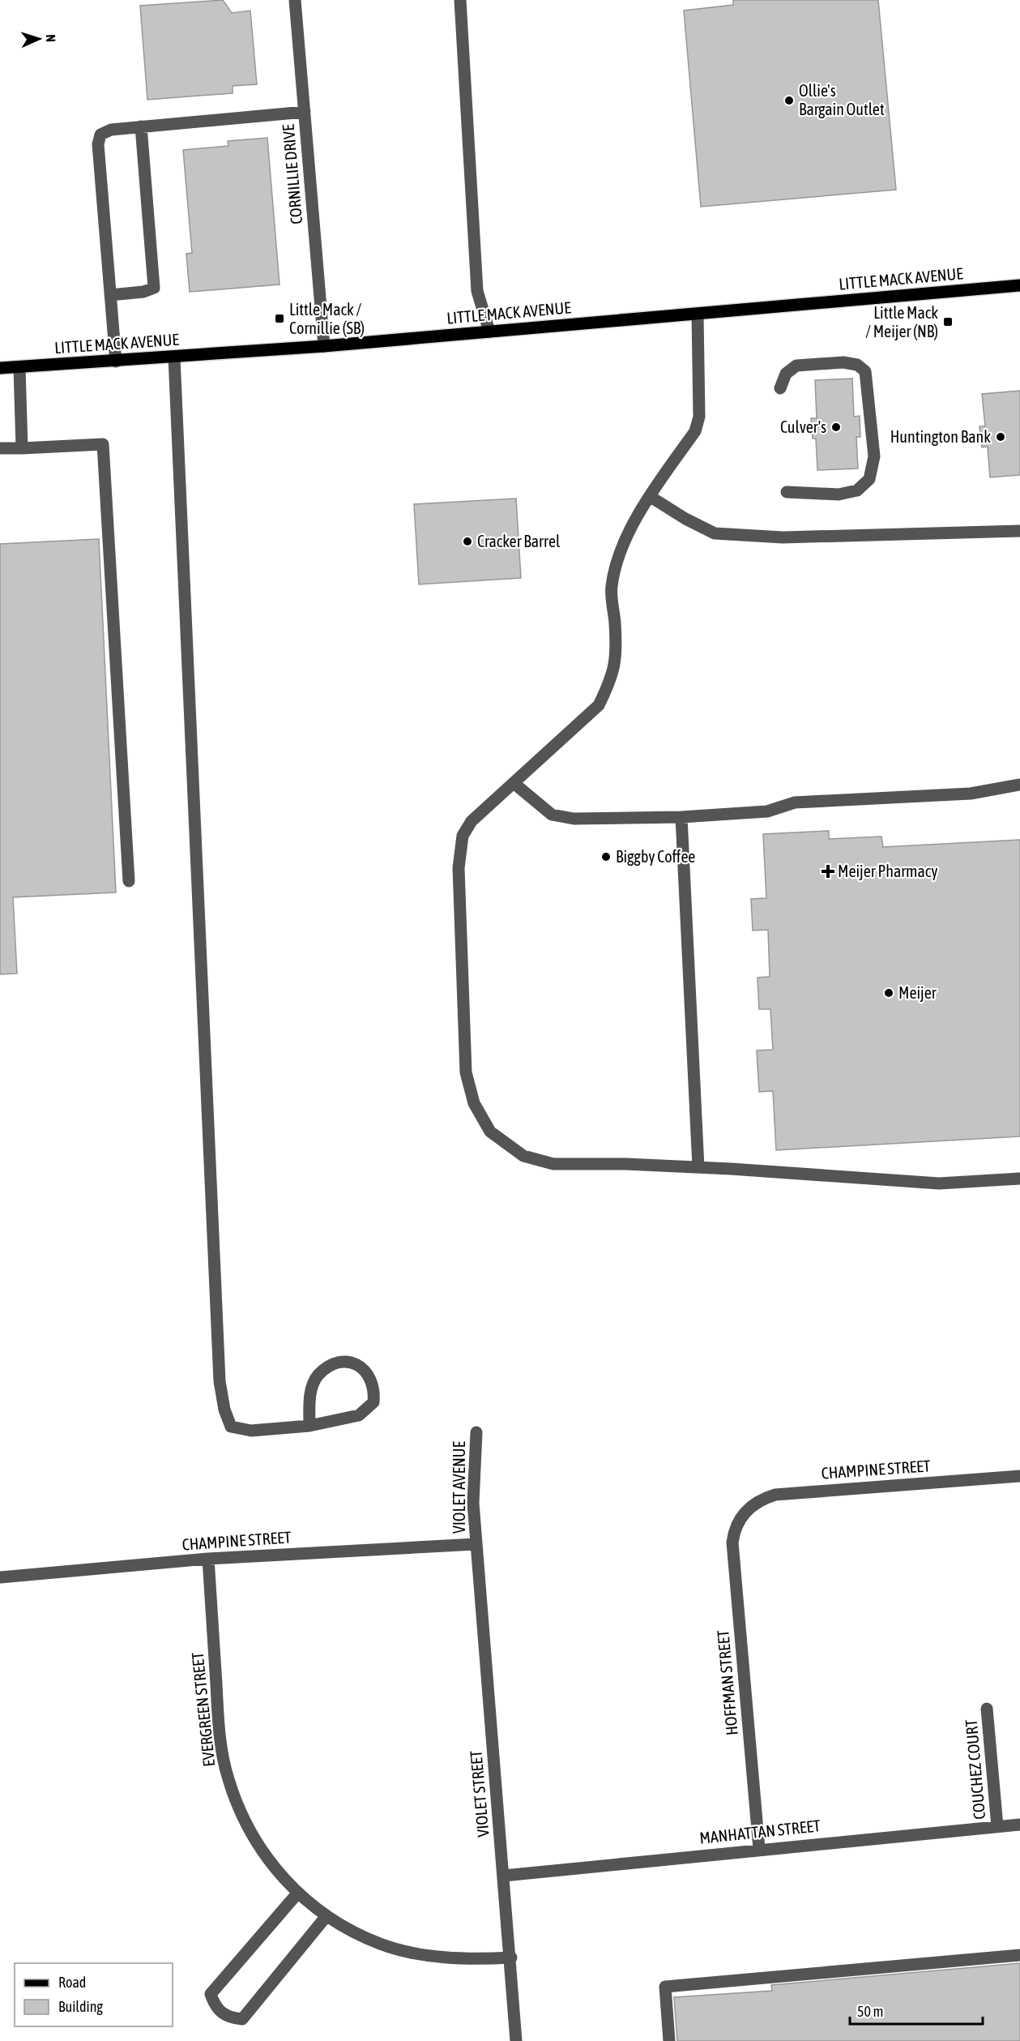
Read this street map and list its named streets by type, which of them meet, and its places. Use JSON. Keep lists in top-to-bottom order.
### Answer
{
  "streets": {
    "main road": ["LITTLE MACK AVENUE"],
    "street": [
      "CORNILLIE DRIVE",
      "CHAMPINE STREET",
      "VIOLET AVENUE",
      "HOFFMAN STREET",
      "EVERGREEN STREET",
      "COUCHEZ COURT",
      "VIOLET STREET",
      "MANHATTAN STREET"
    ]
  },
  "crossings": [
    ["CORNILLIE DRIVE", "LITTLE MACK AVENUE"],
    ["CHAMPINE STREET", "VIOLET AVENUE"],
    ["CHAMPINE STREET", "HOFFMAN STREET"],
    ["CHAMPINE STREET", "EVERGREEN STREET"],
    ["CHAMPINE STREET", "VIOLET STREET"],
    ["VIOLET AVENUE", "VIOLET STREET"],
    ["HOFFMAN STREET", "MANHATTAN STREET"],
    ["EVERGREEN STREET", "VIOLET STREET"],
    ["COUCHEZ COURT", "MANHATTAN STREET"],
    ["VIOLET STREET", "MANHATTAN STREET"]
  ],
  "places": {
    "other": [
      "Ollie's Bargain Outlet",
      "Culver's",
      "Huntington Bank",
      "Cracker Barrel",
      "Biggby Coffee",
      "Meijer"
    ],
    "transit": ["Little Mack / Cornillie (SB)", "Little Mack / Meijer (NB)"],
    "health": ["Meijer Pharmacy"]
  },
  "legend": ["Road", "Building"],
  "scale_bar": "50 m",
  "north": "right"
}
